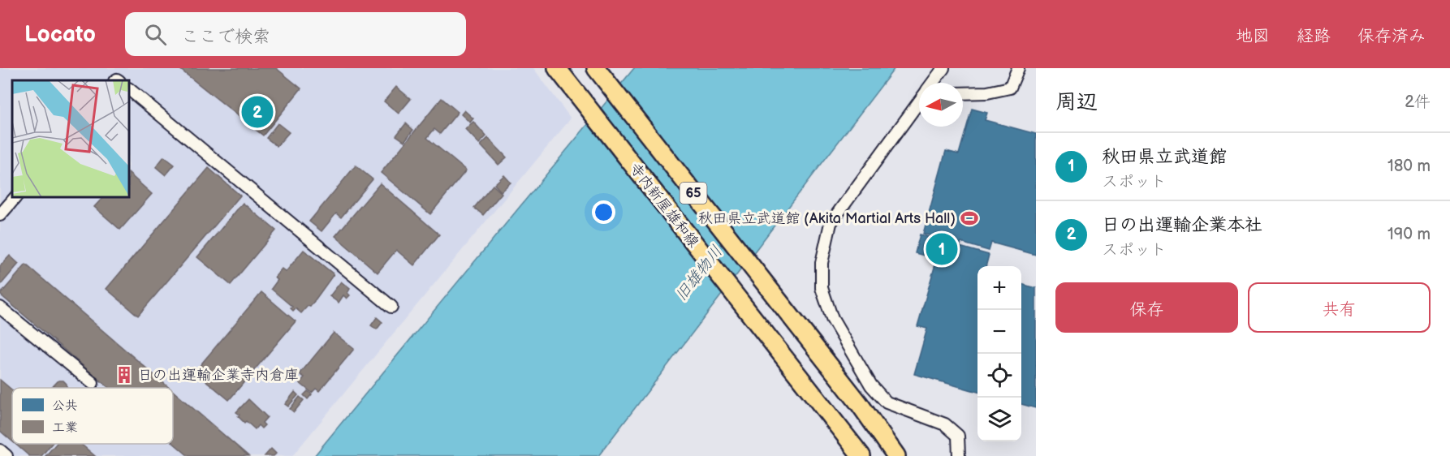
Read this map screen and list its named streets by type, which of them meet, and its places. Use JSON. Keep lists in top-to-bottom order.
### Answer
{
  "streets": {
    "main road": ["65", "寺内新屋雄和線"]
  },
  "water": ["旧雄物川"],
  "places": {
    "sports": ["秋田県立武道館 (Akita Martial Arts Hall)"],
    "building": ["日の出運輸企業寺内倉庫"]
  },
  "legend": ["公共", "工業"],
  "north": "left",
  "page": {
    "header": "Locato",
    "search": "ここで検索",
    "nav": ["地図", "経路", "保存済み"],
    "heading": ["周辺", "2件"],
    "pins": ["2", "1"],
    "list": [
      {
        "mark": "1",
        "name": "秋田県立武道館",
        "note": "スポット",
        "value": "180 m"
      },
      {
        "mark": "2",
        "name": "日の出運輸企業本社",
        "note": "スポット",
        "value": "190 m"
      }
    ],
    "map_buttons": ["+", "−"],
    "buttons": ["保存", "共有"]
  }
}
